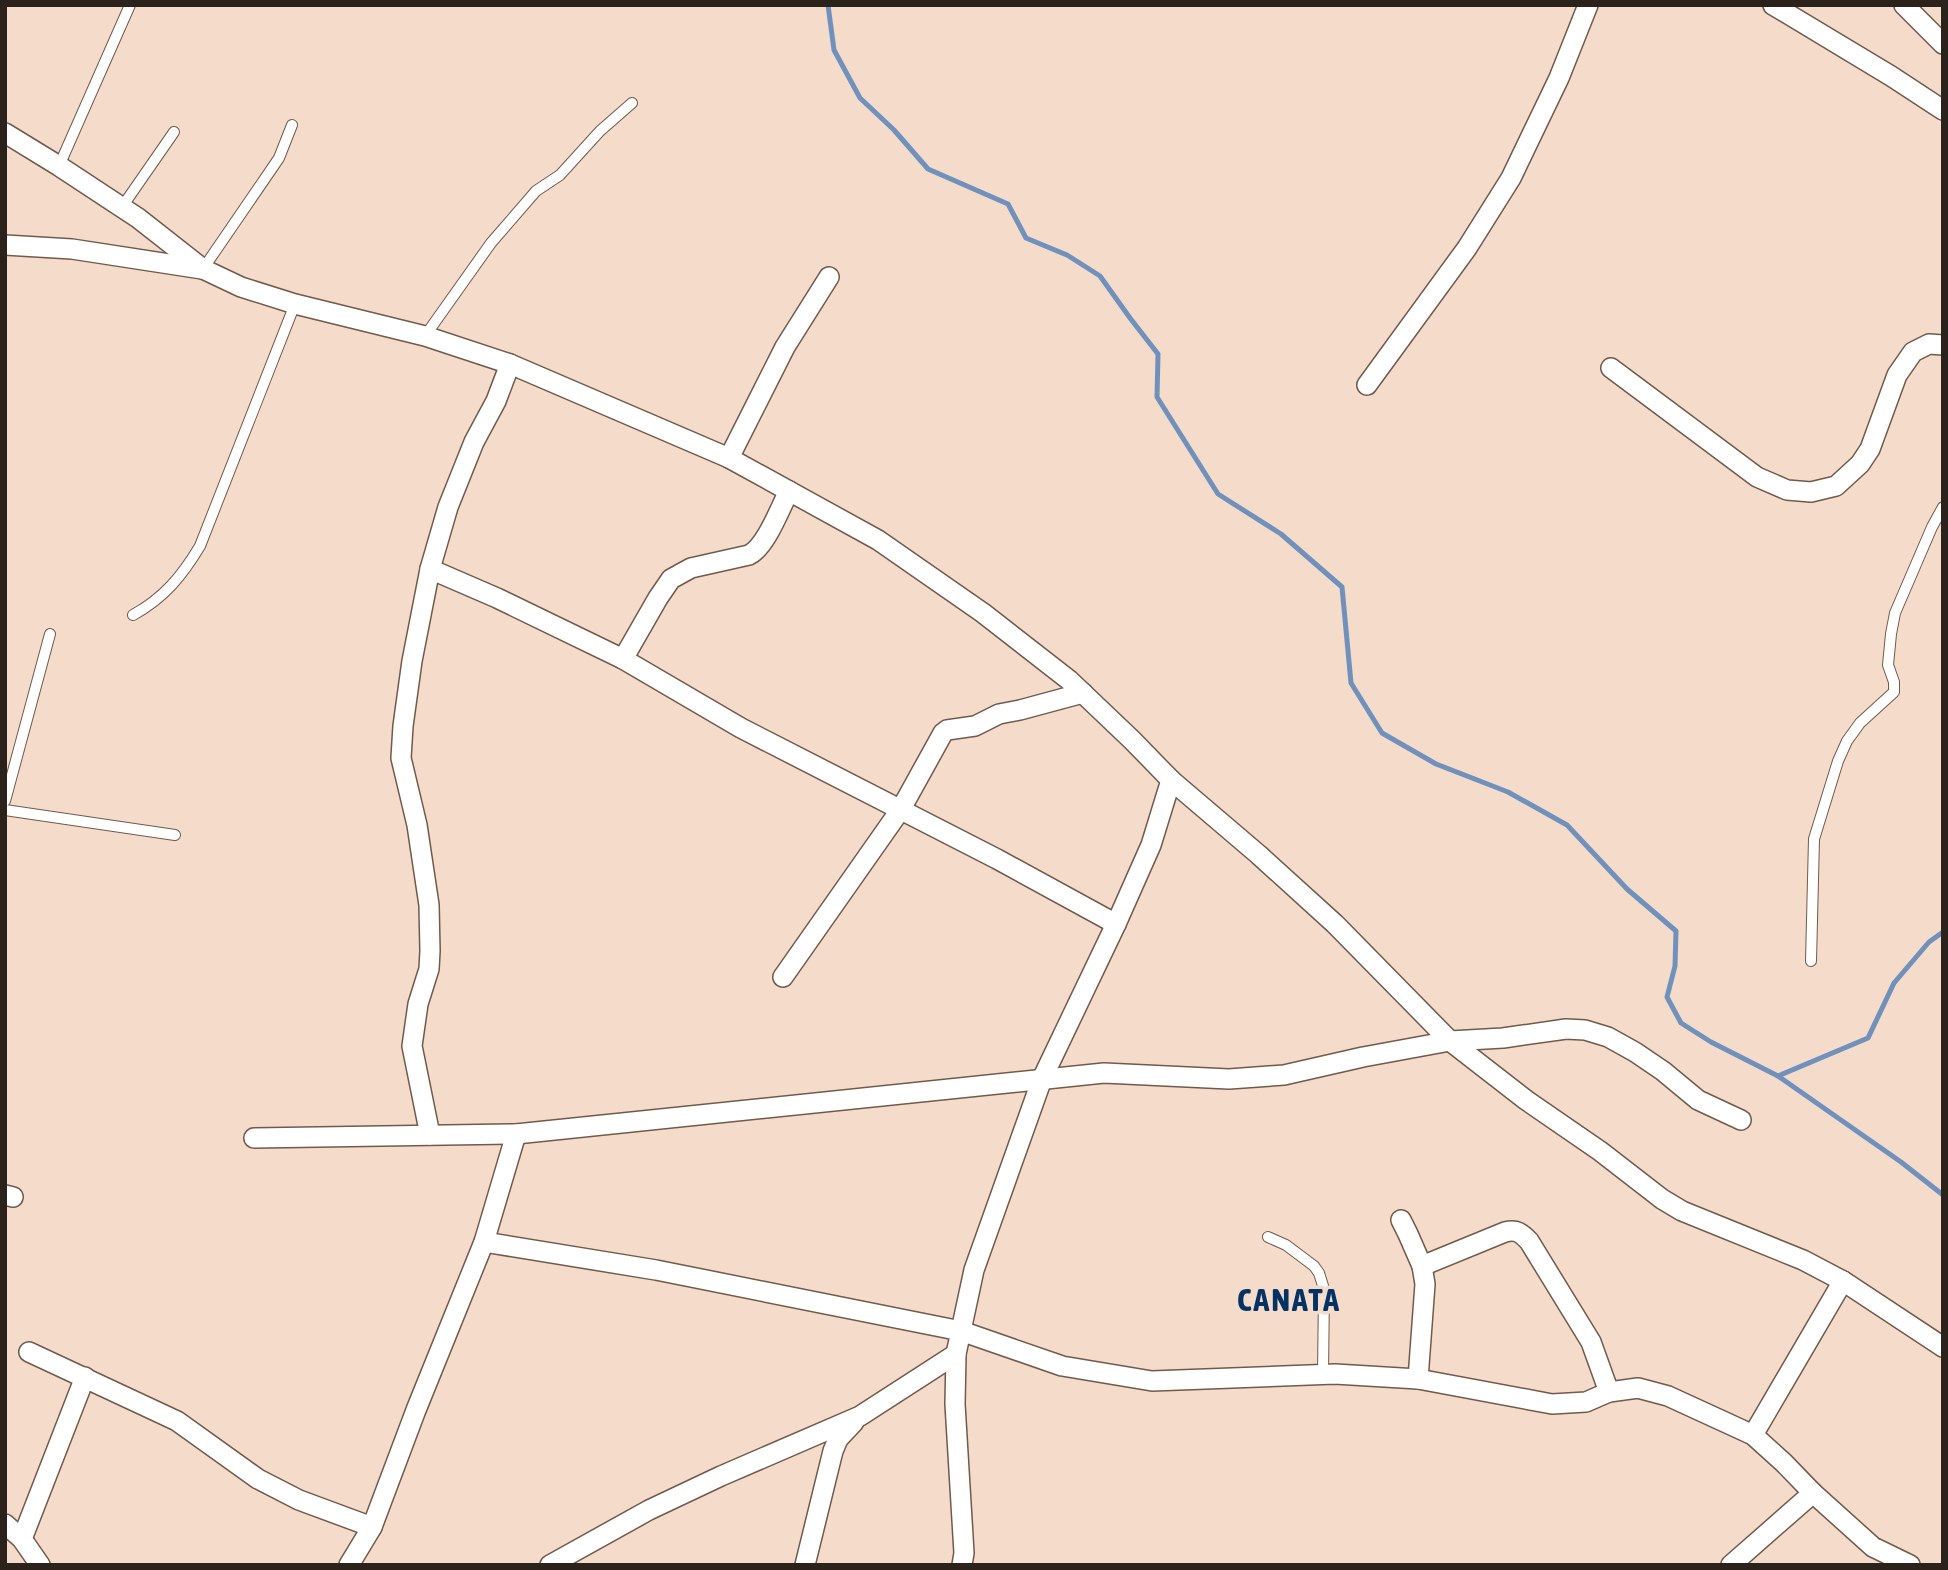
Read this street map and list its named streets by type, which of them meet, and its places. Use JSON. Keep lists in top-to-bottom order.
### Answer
{
  "districts": ["CANATA"]
}
